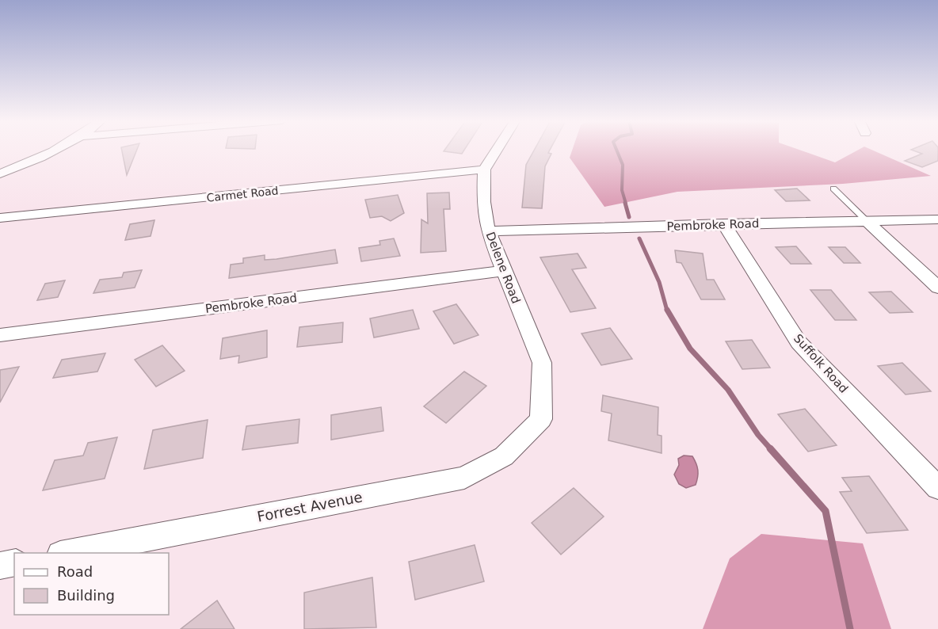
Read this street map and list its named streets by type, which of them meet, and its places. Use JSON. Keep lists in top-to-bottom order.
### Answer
{
  "streets": {
    "street": [
      "Carmet Road",
      "Pembroke Road",
      "Delene Road",
      "Suffolk Road",
      "Forrest Avenue"
    ]
  },
  "crossings": [
    ["Carmet Road", "Delene Road"],
    ["Pembroke Road", "Delene Road"],
    ["Pembroke Road", "Suffolk Road"],
    ["Delene Road", "Forrest Avenue"]
  ],
  "legend": ["Road", "Building"]
}
